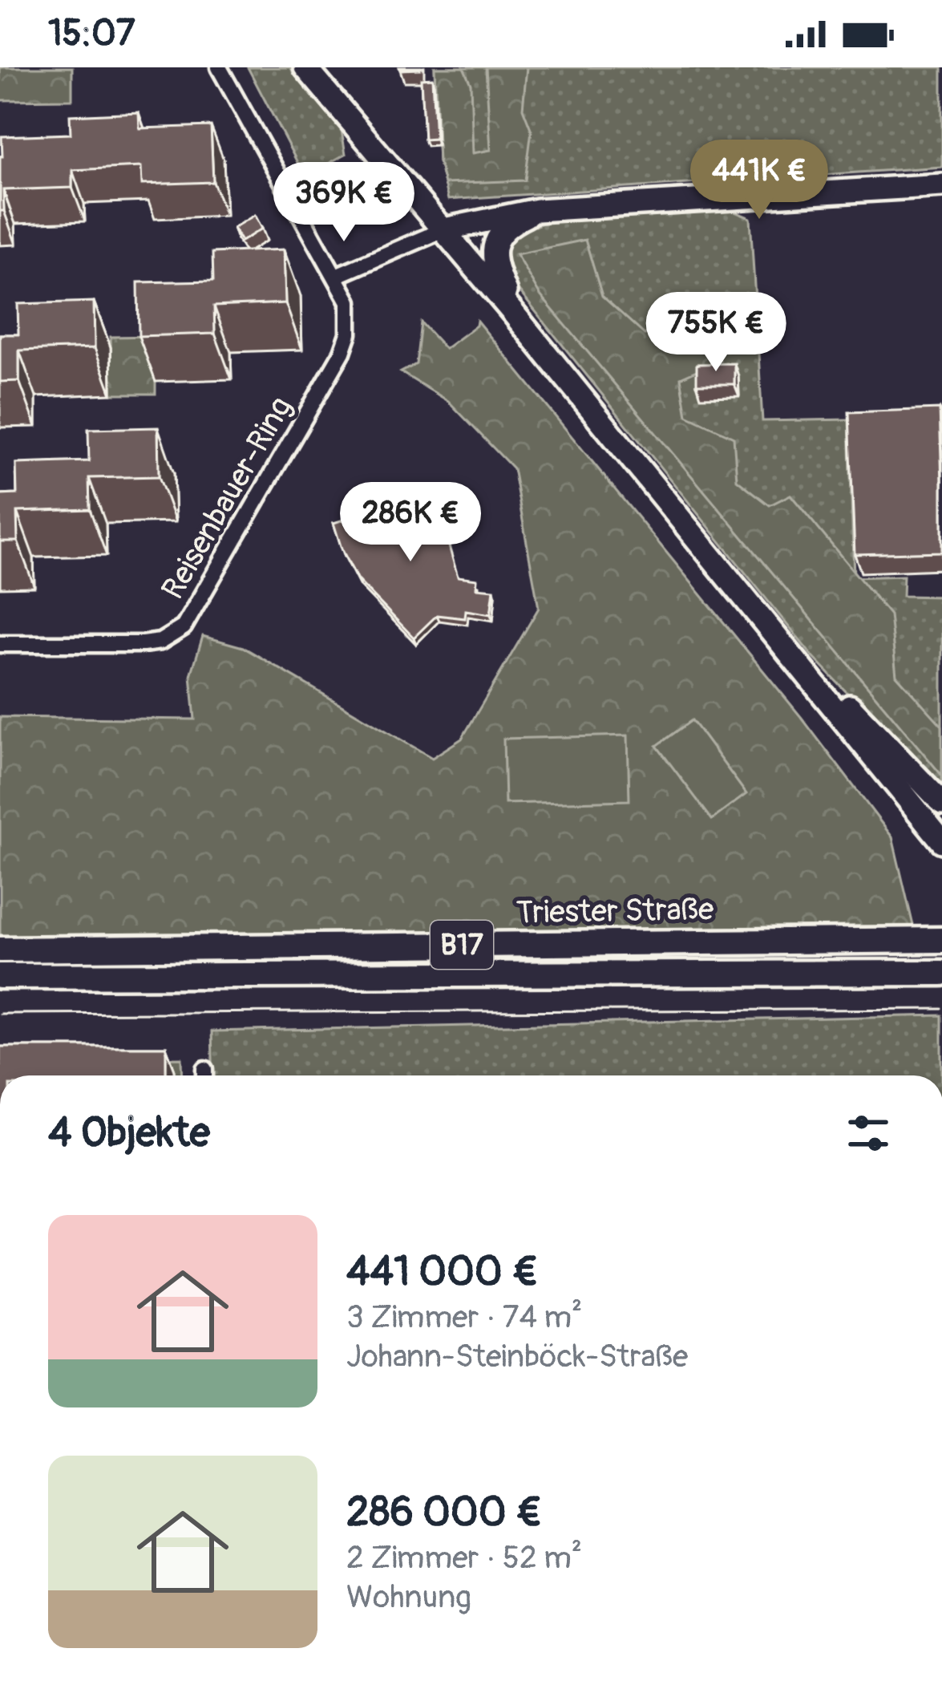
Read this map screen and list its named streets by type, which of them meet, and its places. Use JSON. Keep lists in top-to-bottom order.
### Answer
{
  "streets": {
    "main road": ["Triester Straße", "B17"],
    "street": ["Reisenbauer-Ring"]
  },
  "page": {
    "status": "15:07",
    "price": [
      "441K €",
      "369K €",
      "755K €",
      "286K €"
    ],
    "heading": "4 Objekte",
    "list": [
      {
        "name": "441 000 €",
        "note": "3 Zimmer · 74 m² · Johann-Steinböck-Straße"
      },
      {
        "name": "286 000 €",
        "note": "2 Zimmer · 52 m² · Wohnung"
      }
    ]
  }
}
